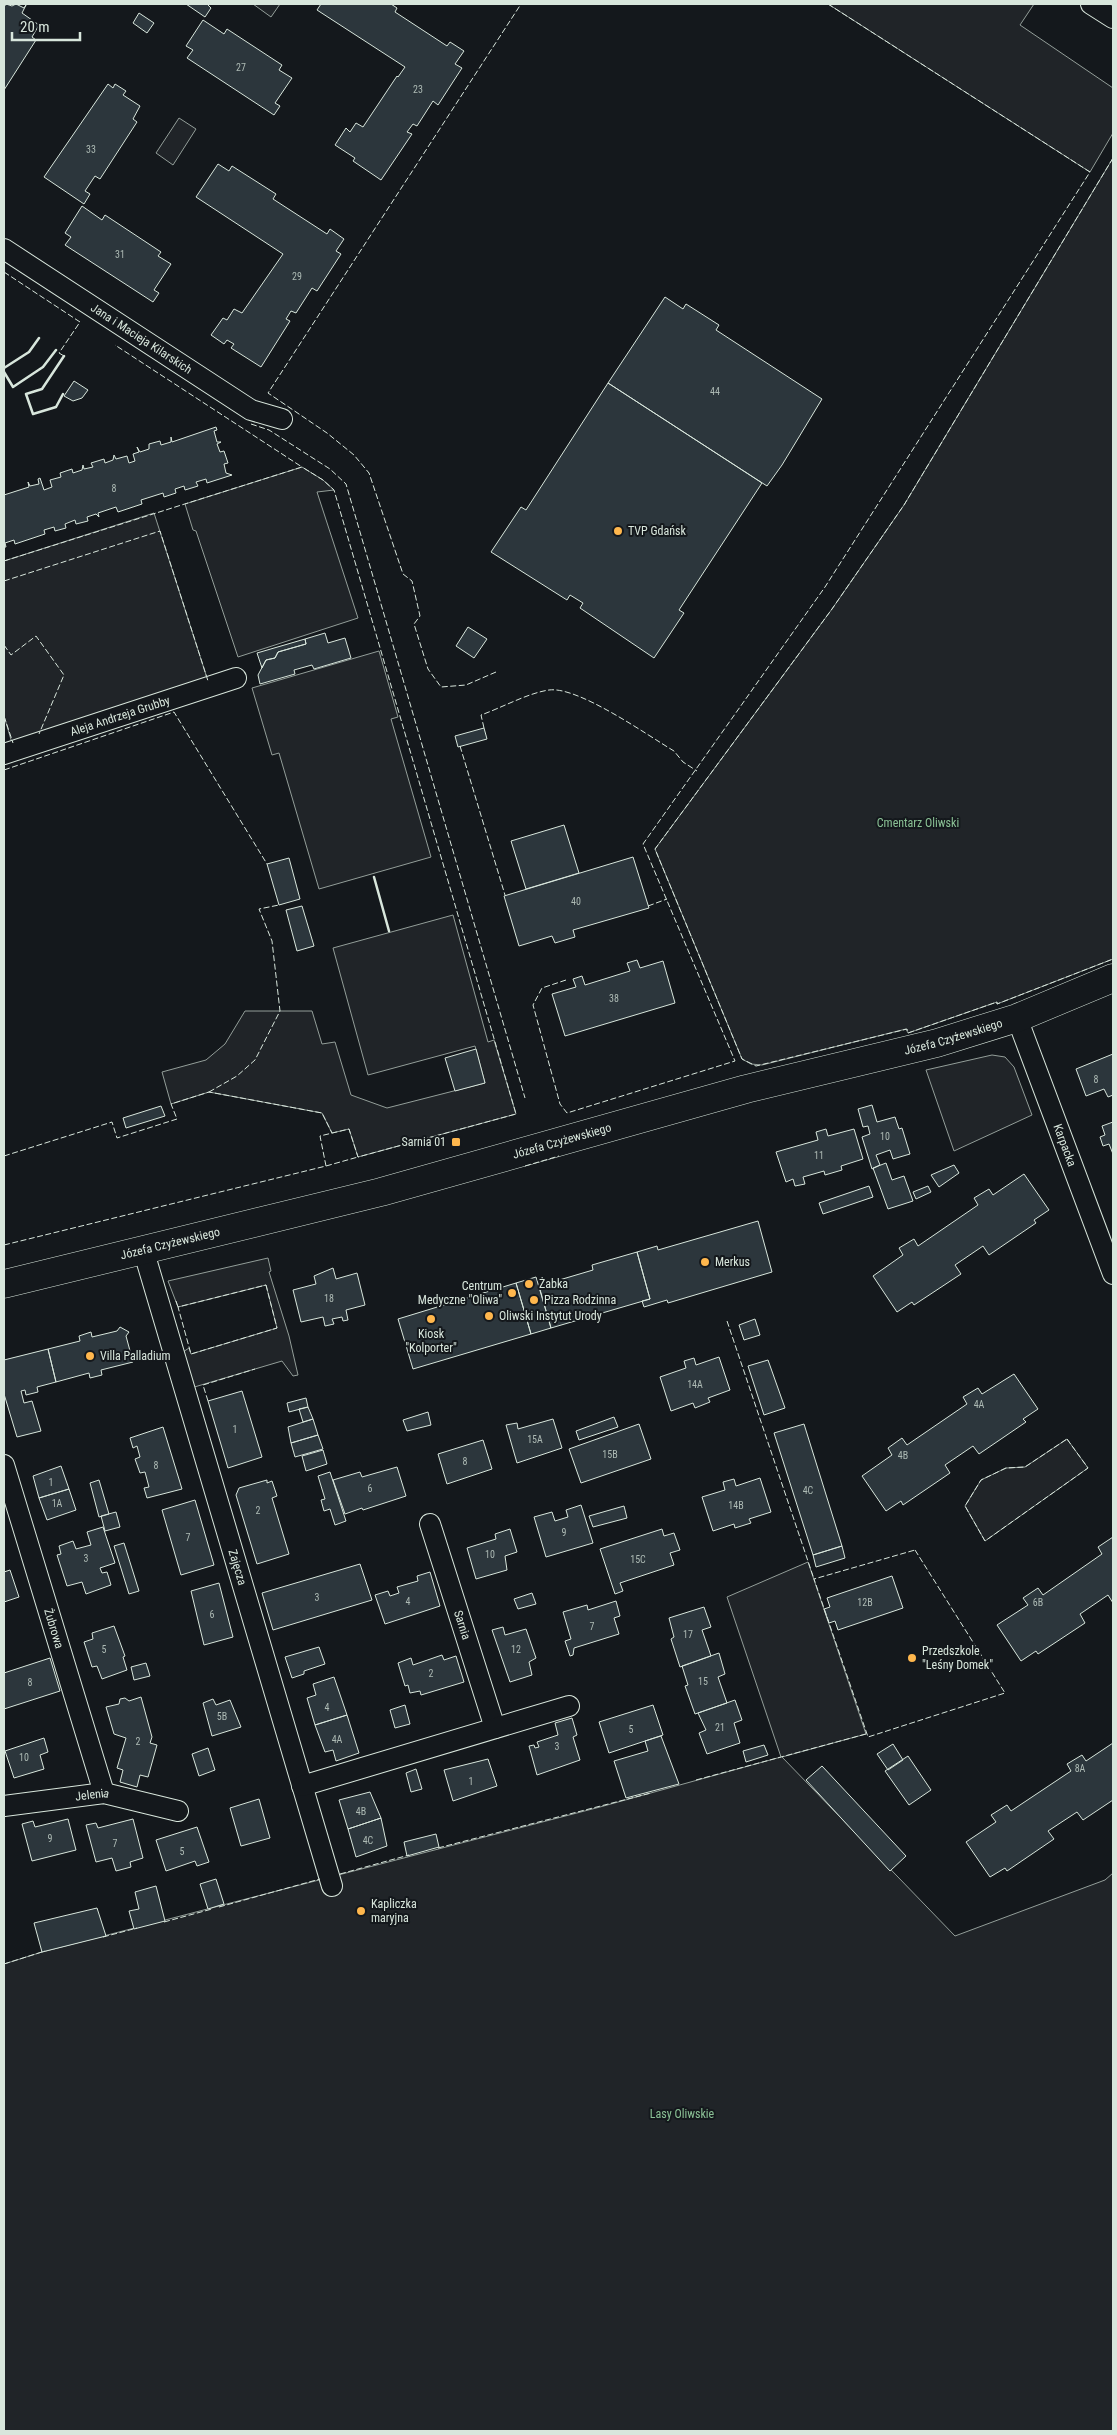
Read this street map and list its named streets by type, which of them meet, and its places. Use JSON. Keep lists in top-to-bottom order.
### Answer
{
  "streets": {
    "street": [
      "Jana i Macieja Kilarskich",
      "Aleja Andrzeja Grubby",
      "Józefa Czyżewskiego",
      "Karpacka",
      "Zajęcza",
      "Sarnia",
      "Żubrowa",
      "Jelenia"
    ]
  },
  "crossings": [
    ["Józefa Czyżewskiego", "Karpacka"],
    ["Józefa Czyżewskiego", "Zajęcza"],
    ["Żubrowa", "Jelenia"]
  ],
  "parks": ["Cmentarz Oliwski", "Lasy Oliwskie"],
  "places": {
    "other": [
      "TVP Gdańsk",
      "Merkus",
      "Żabka",
      "Centrum Medyczne \"Oliwa\"",
      "Pizza Rodzinna",
      "Oliwski Instytut Urody",
      "Kiosk \"Kolporter\"",
      "Villa Palladium",
      "Przedszkole \"Leśny Domek\"",
      "Kapliczka maryjna"
    ],
    "transit": ["Sarnia 01"]
  },
  "house_numbers": [
    "27",
    "23",
    "33",
    "31",
    "29",
    "44",
    "8",
    "40",
    "38",
    "8",
    "10",
    "11",
    "18",
    "14A",
    "4A",
    "1",
    "15A",
    "15B",
    "4B",
    "8",
    "8",
    "1",
    "6",
    "4C",
    "1A",
    "14B",
    "2",
    "9",
    "7",
    "10",
    "3",
    "15C",
    "3",
    "4",
    "12B",
    "6B",
    "6",
    "7",
    "17",
    "5",
    "12",
    "2",
    "15",
    "8",
    "4",
    "5B",
    "21",
    "5",
    "4A",
    "2",
    "3",
    "10",
    "8A",
    "1",
    "4B",
    "9",
    "4C",
    "7",
    "5"
  ],
  "scale_bar": "20 m"
}
